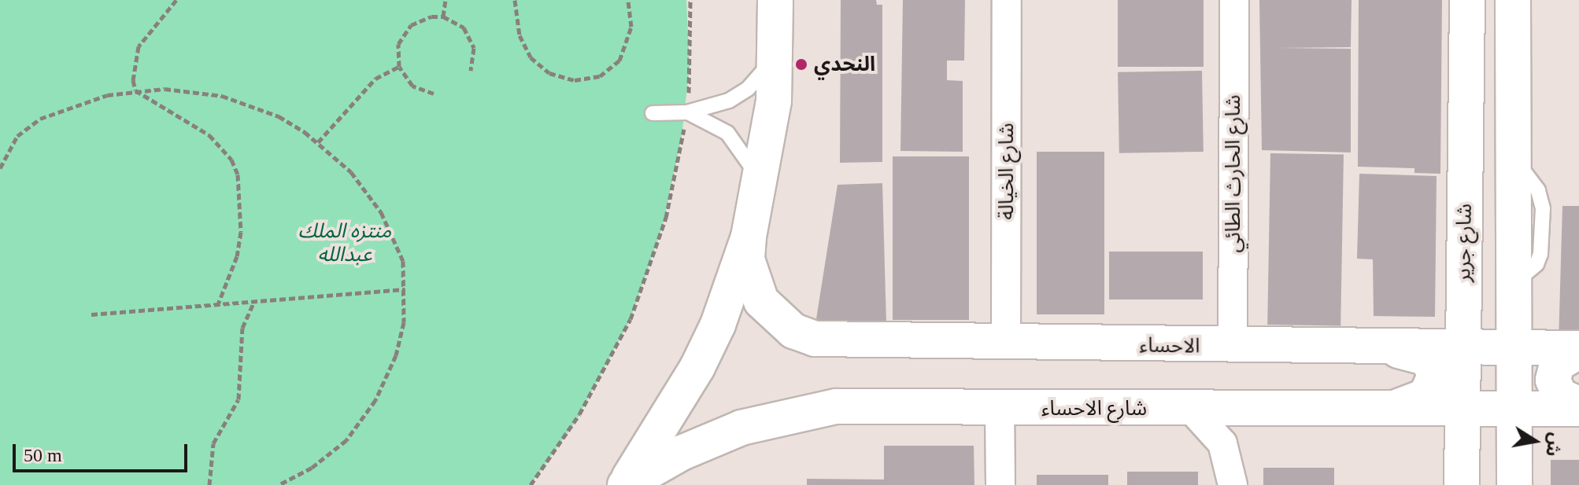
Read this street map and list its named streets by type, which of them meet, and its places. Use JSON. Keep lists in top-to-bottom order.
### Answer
{
  "streets": {
    "main road": ["شارع جرير", "الاحساء", "شارع الاحساء"],
    "street": ["شارع الخيالة", "شارع الحارث الطائي"]
  },
  "crossings": [
    ["شارع الخيالة", "الاحساء"],
    ["شارع الحارث الطائي", "الاحساء"],
    ["شارع جرير", "الاحساء"],
    ["شارع جرير", "شارع الاحساء"]
  ],
  "parks": ["منتزه الملك عبدالله"],
  "places": ["النحدي"],
  "scale_bar": "50 m",
  "north": "right"
}
